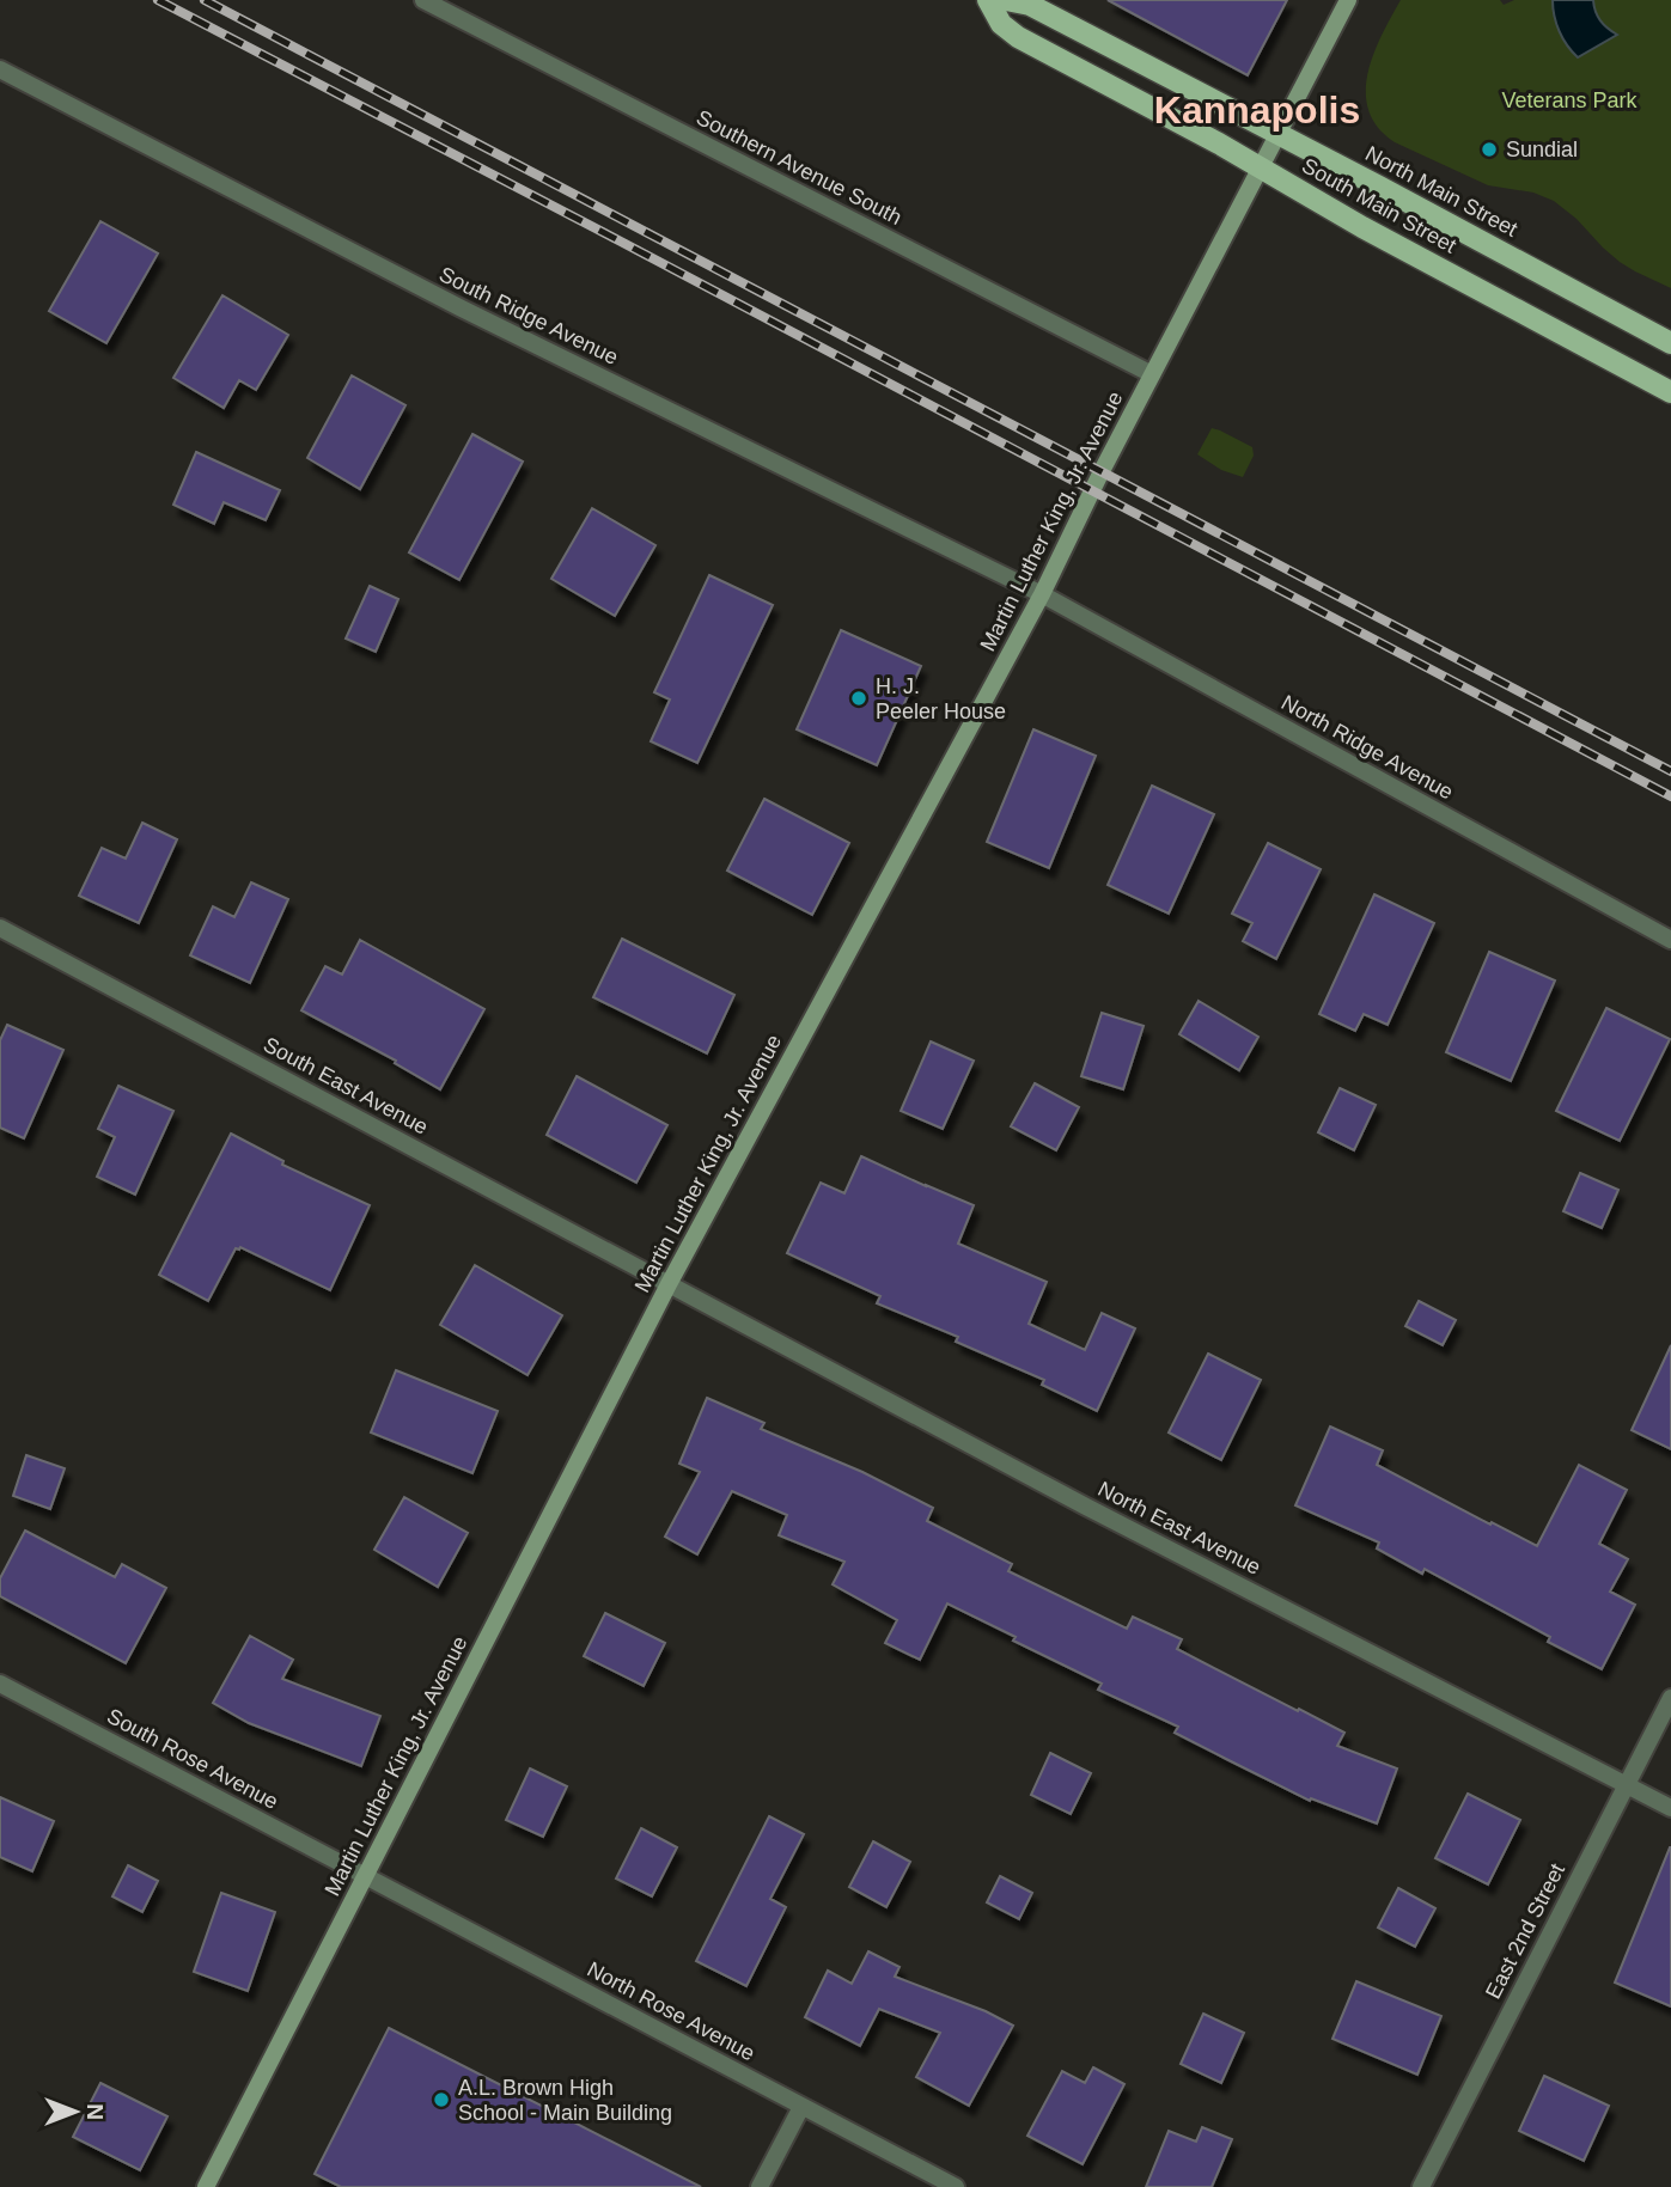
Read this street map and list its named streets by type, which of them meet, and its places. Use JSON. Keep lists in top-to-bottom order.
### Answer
{
  "streets": {
    "main road": ["North Main Street", "South Main Street", "Martin Luther King, Jr. Avenue"],
    "street": [
      "Southern Avenue South",
      "South Ridge Avenue",
      "North Ridge Avenue",
      "South East Avenue",
      "North East Avenue",
      "South Rose Avenue",
      "East 2nd Street",
      "North Rose Avenue"
    ]
  },
  "crossings": [
    ["Southern Avenue South", "Martin Luther King, Jr. Avenue"],
    ["North Main Street", "South Main Street"],
    ["North Main Street", "Martin Luther King, Jr. Avenue"],
    ["South Main Street", "Martin Luther King, Jr. Avenue"],
    ["South Ridge Avenue", "Martin Luther King, Jr. Avenue"],
    ["South Ridge Avenue", "North Ridge Avenue"],
    ["Martin Luther King, Jr. Avenue", "North Ridge Avenue"],
    ["Martin Luther King, Jr. Avenue", "South East Avenue"],
    ["Martin Luther King, Jr. Avenue", "North East Avenue"],
    ["Martin Luther King, Jr. Avenue", "South Rose Avenue"],
    ["Martin Luther King, Jr. Avenue", "North Rose Avenue"],
    ["South East Avenue", "North East Avenue"],
    ["North East Avenue", "East 2nd Street"],
    ["South Rose Avenue", "North Rose Avenue"]
  ],
  "districts": ["Kannapolis"],
  "parks": ["Veterans Park"],
  "places": ["Sundial", "H. J. Peeler House", "A.L. Brown High School - Main Building"],
  "north": "right"
}
